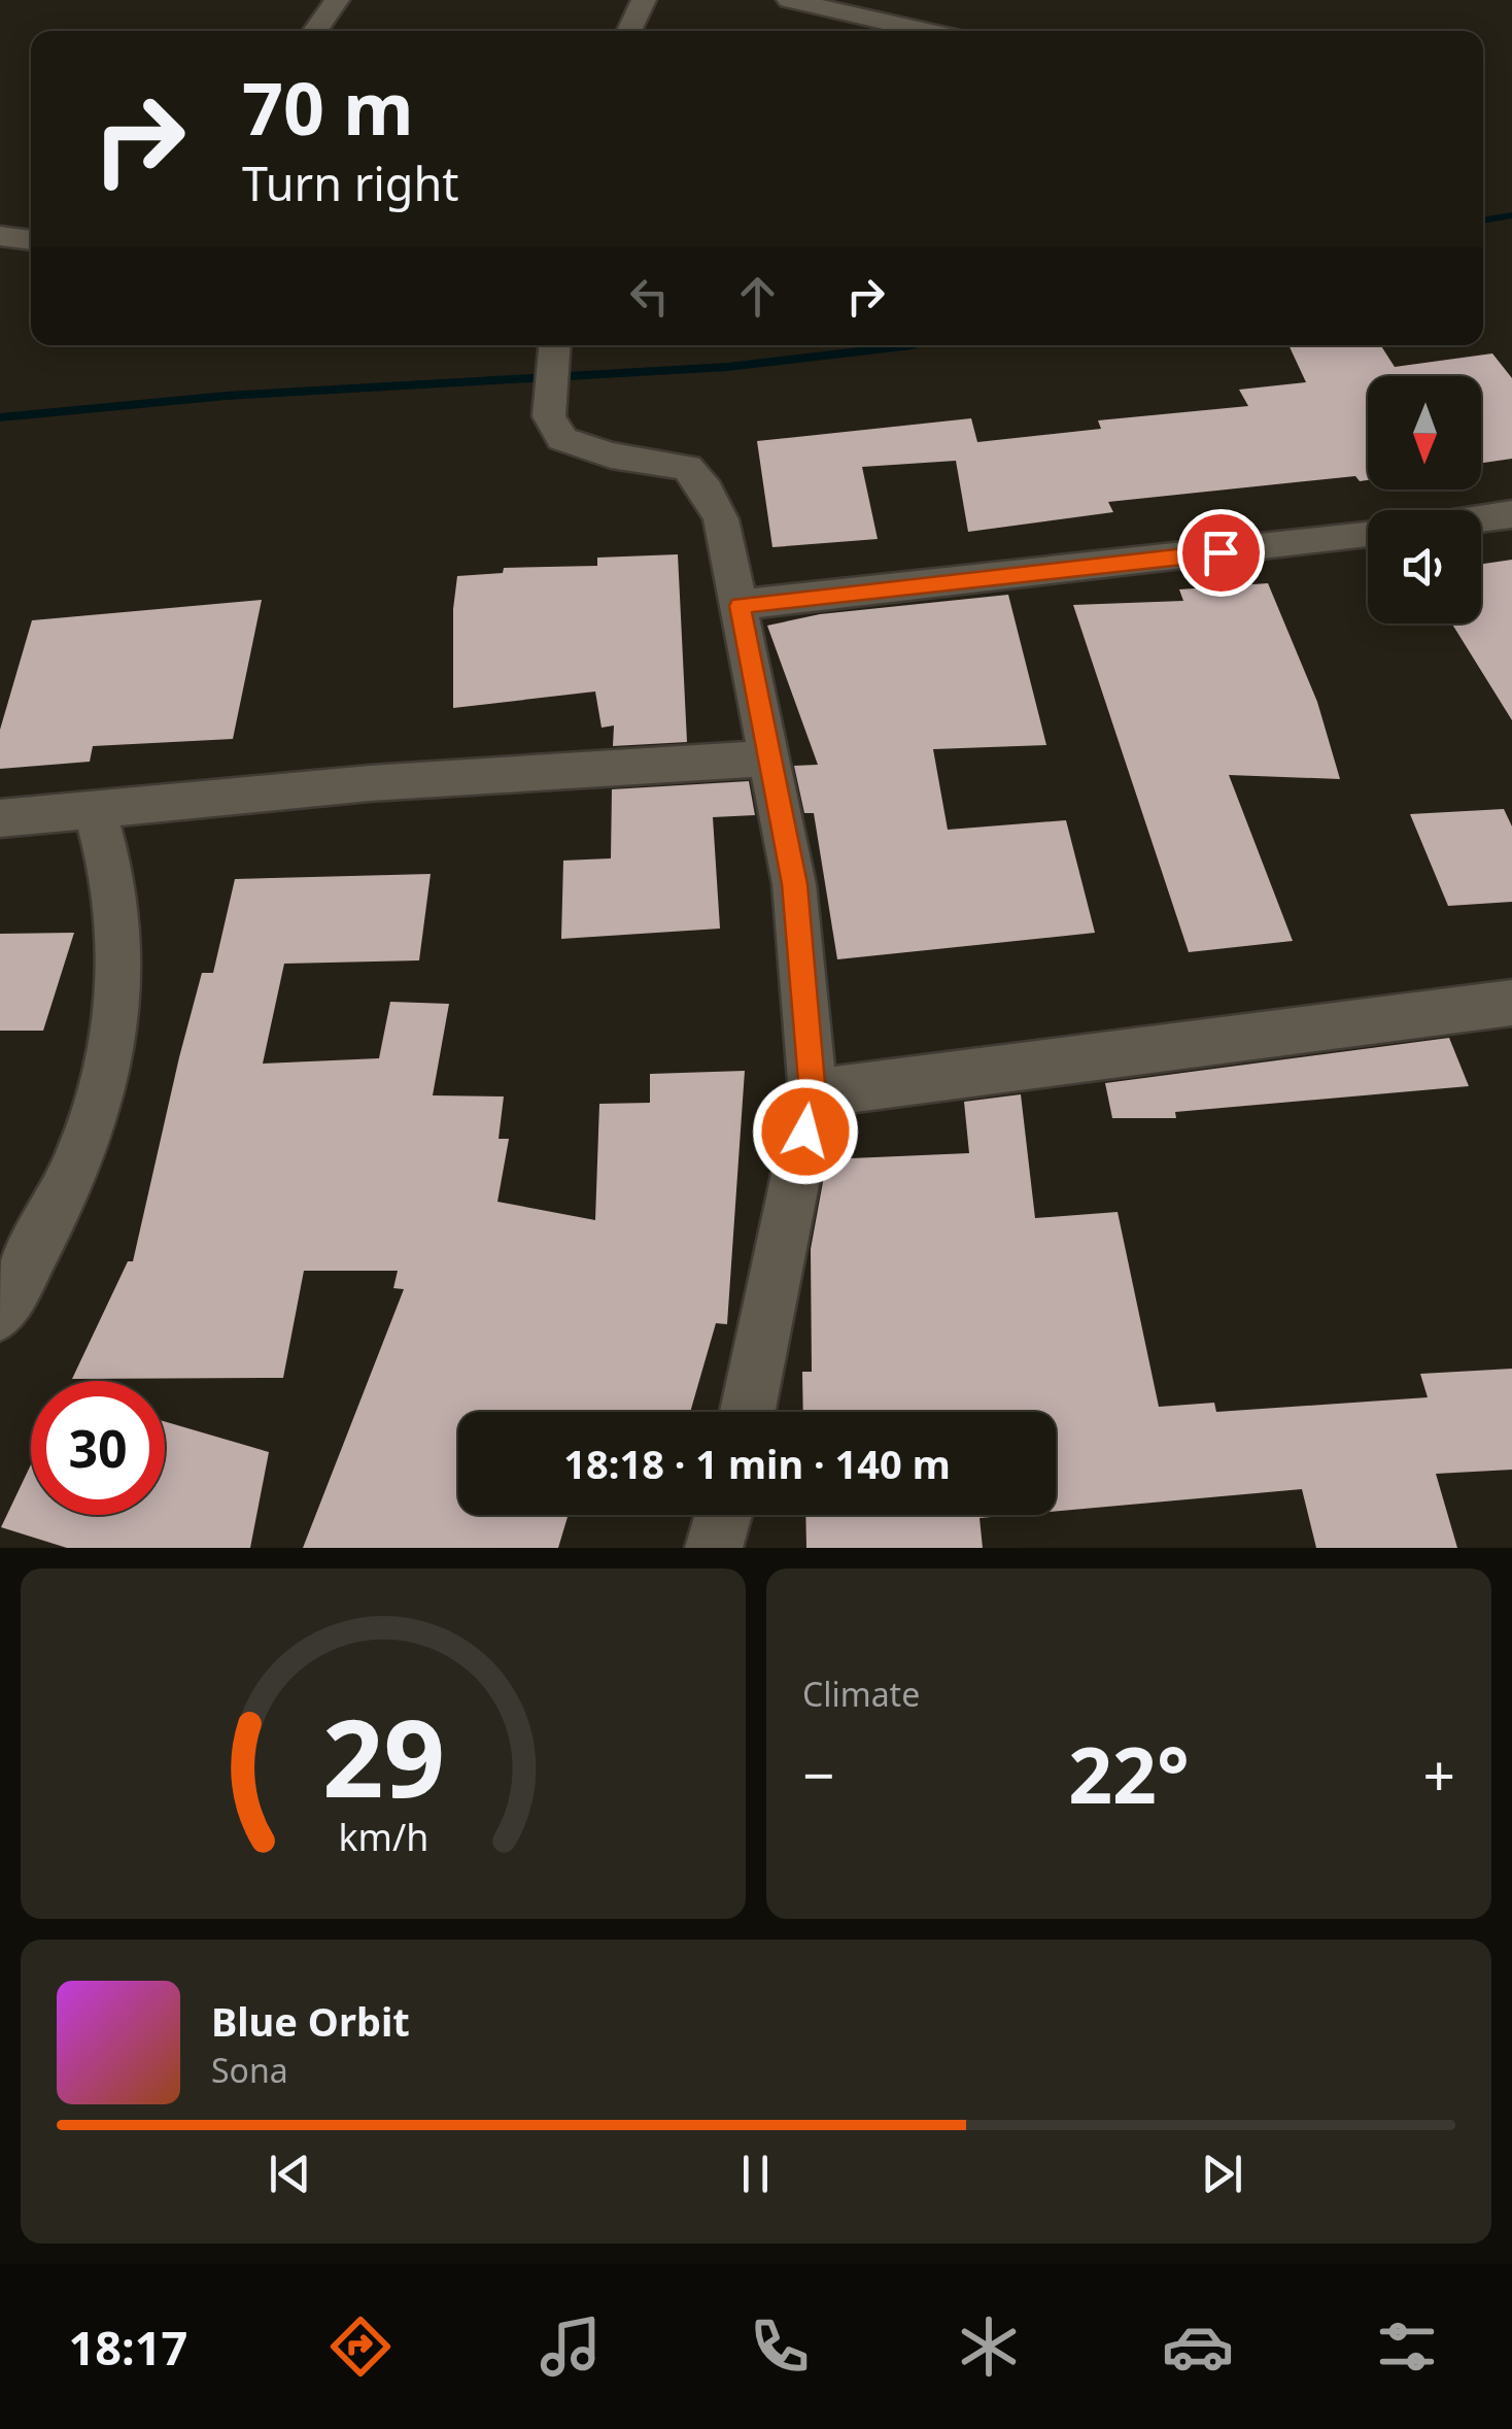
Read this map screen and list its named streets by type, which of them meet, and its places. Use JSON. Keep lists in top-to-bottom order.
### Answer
{
  "north": "bottom",
  "page": {
    "turn": ["70 m", "Turn right"],
    "limit": "30",
    "trip": "18:18 · 1 min · 140 m",
    "tile": "Climate",
    "heat": ["−", "22°", "+"],
    "song": ["Blue Orbit", "Sona"],
    "tabs": "18:17",
    "gauge": ["29", "km/h"]
  }
}
